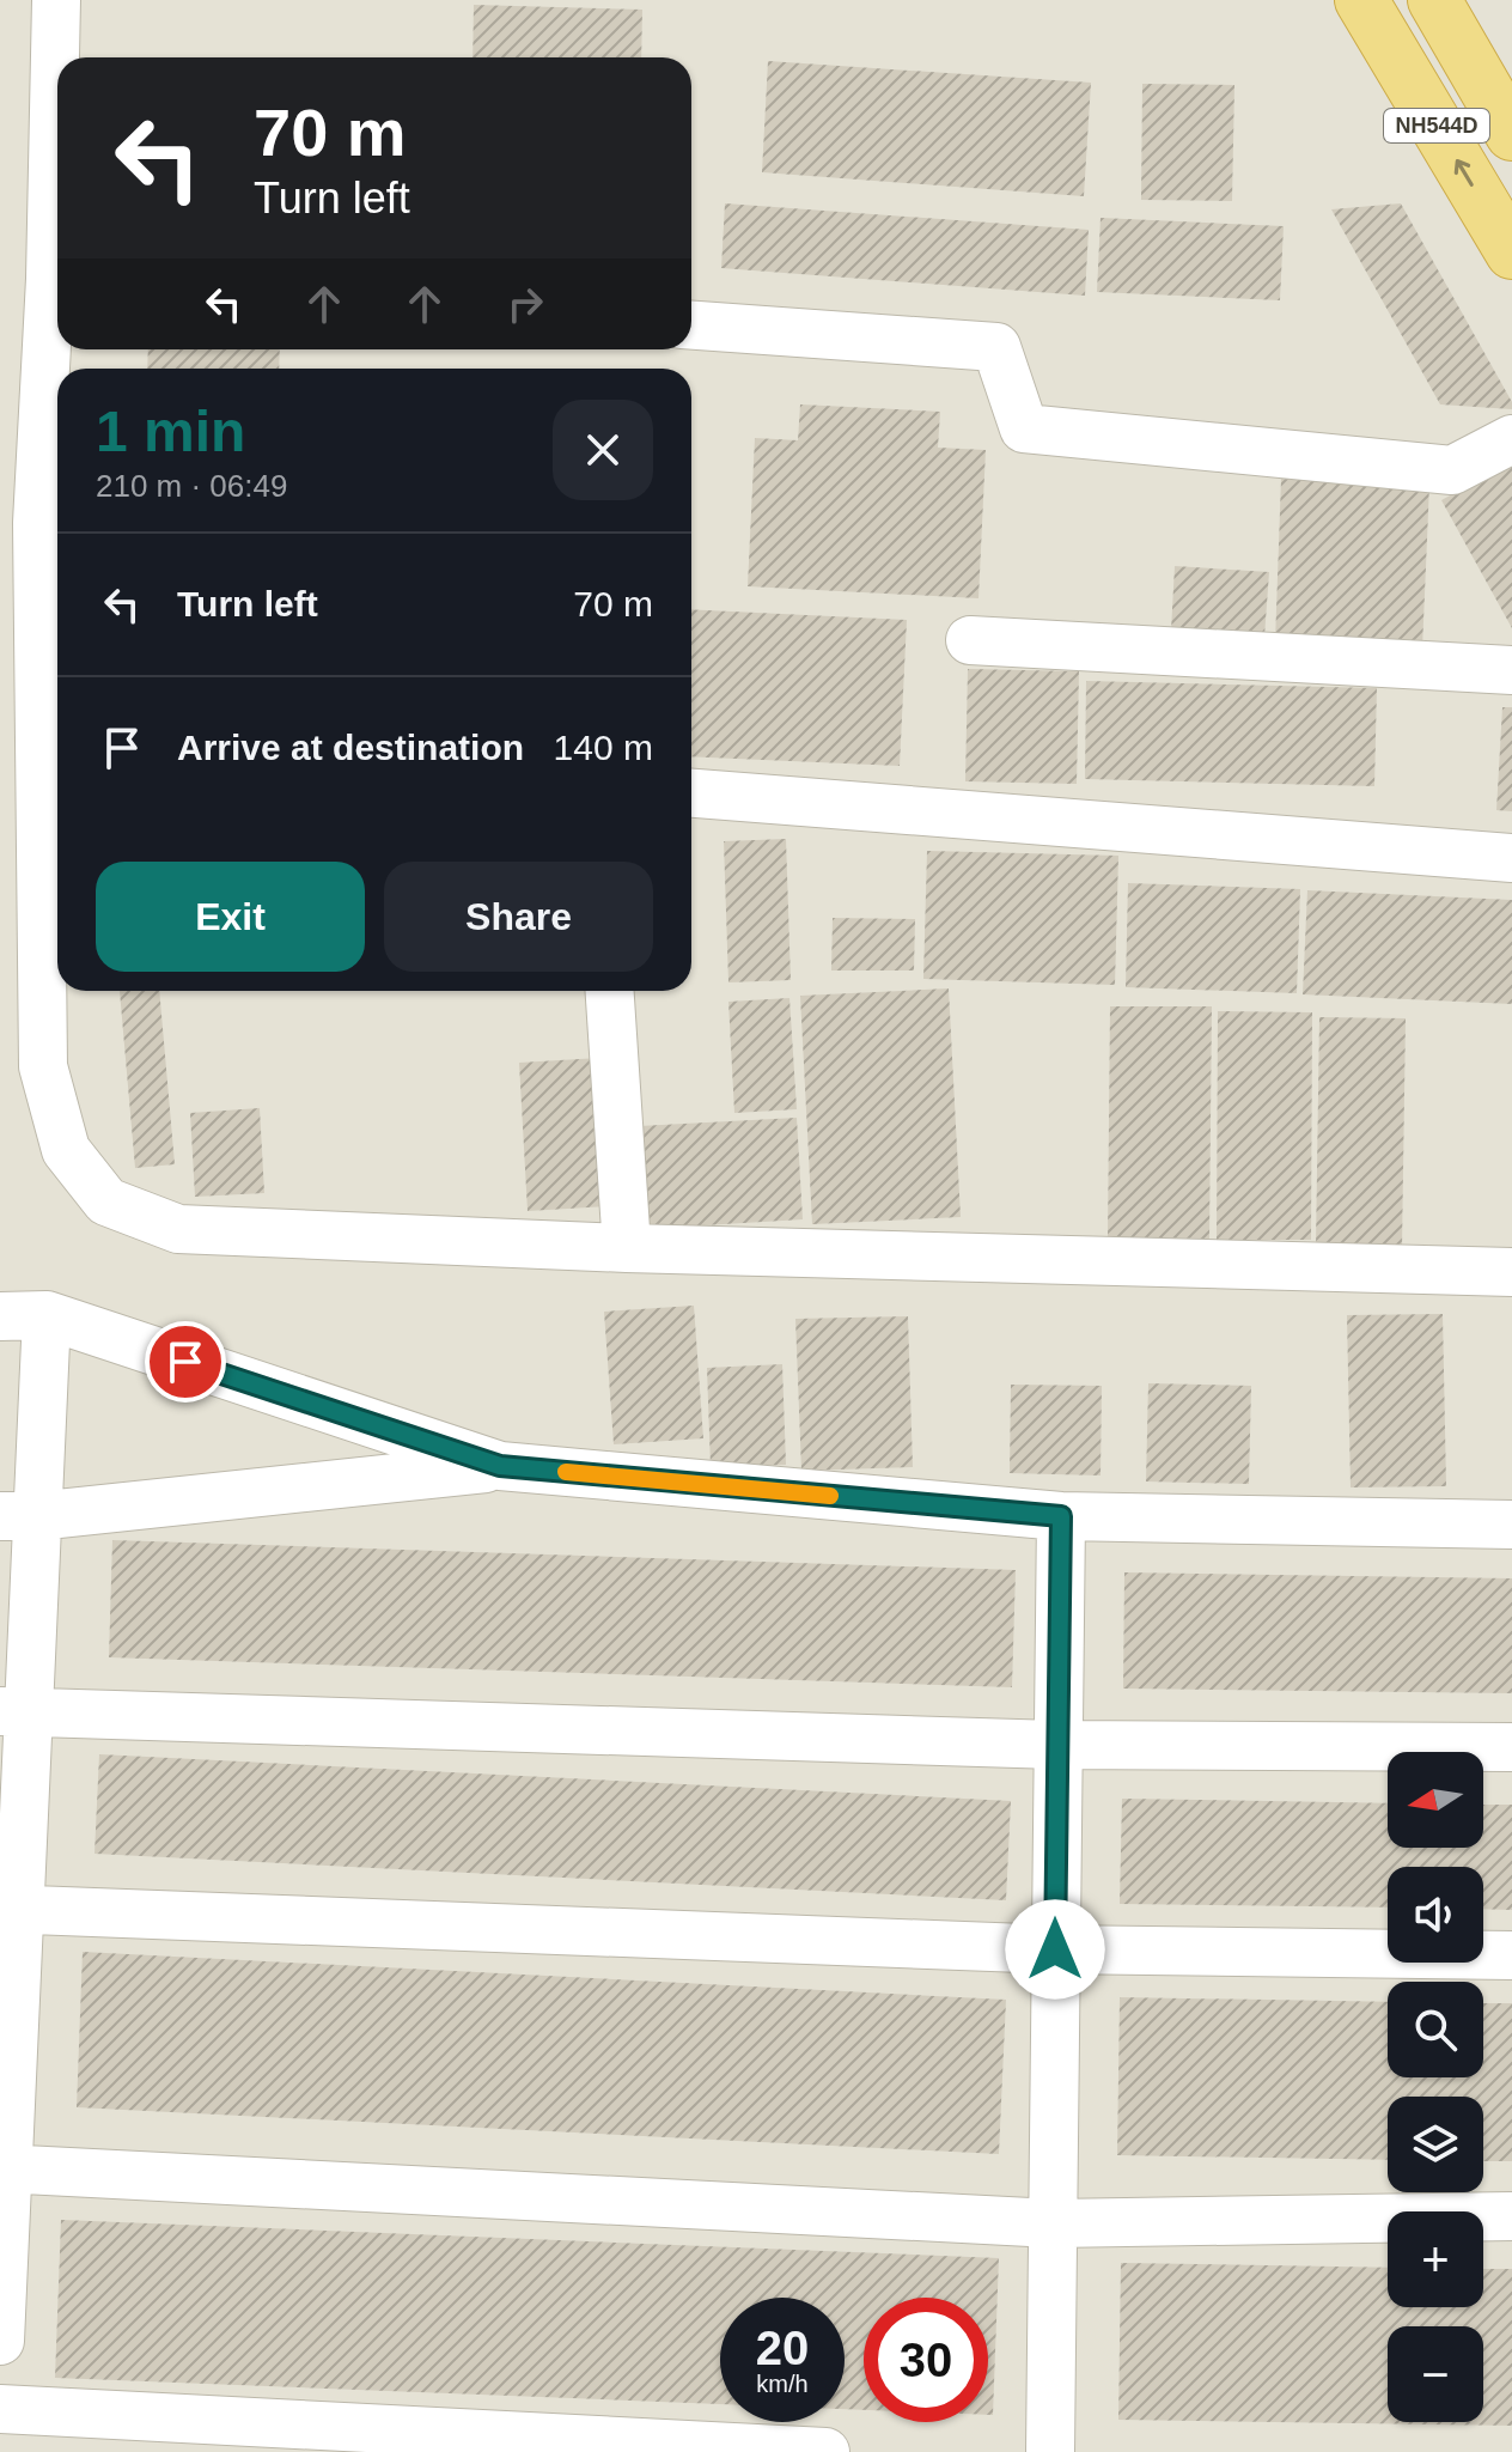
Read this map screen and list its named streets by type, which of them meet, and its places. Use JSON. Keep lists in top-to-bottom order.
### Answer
{
  "streets": {
    "highway": ["NH544D"]
  },
  "north": "left",
  "page": {
    "turn": ["70 m", "Turn left"],
    "heading": ["1 min", "210 m · 06:49"],
    "list": [
      {
        "name": "Turn left",
        "value": "70 m"
      },
      {
        "name": "Arrive at destination",
        "value": "140 m"
      }
    ],
    "buttons": ["Exit", "Share"],
    "map_buttons": ["+", "−"],
    "speed": "20 km/h",
    "limit": "30"
  }
}
